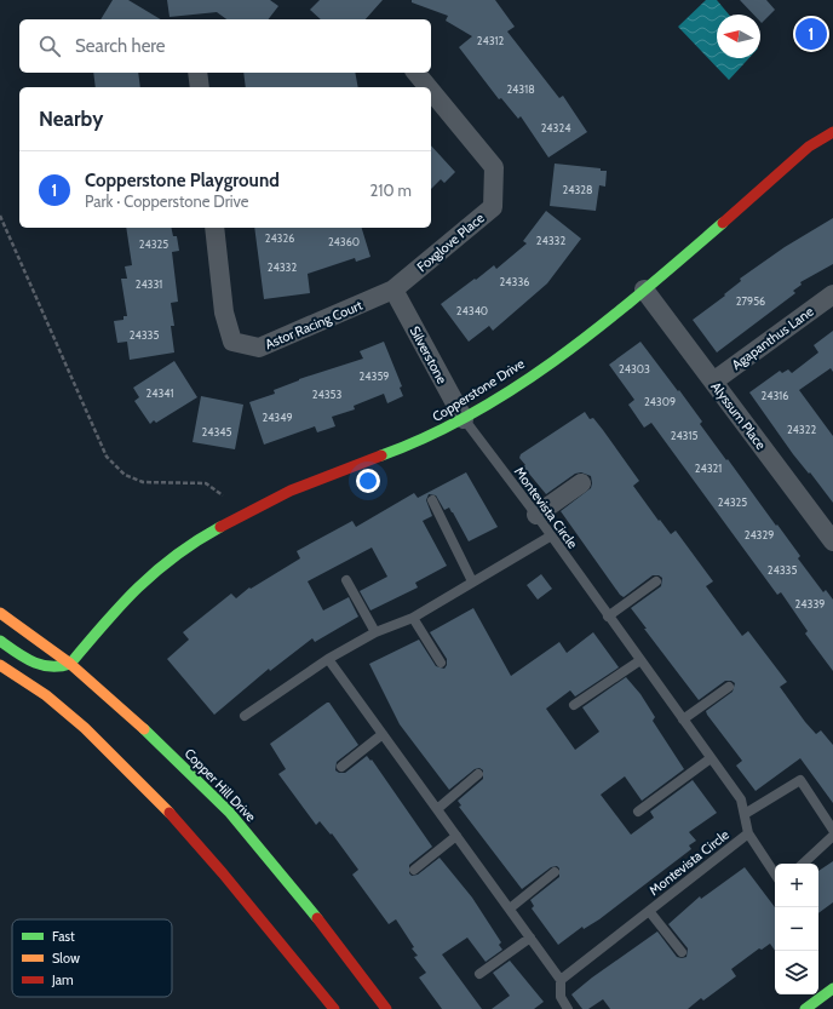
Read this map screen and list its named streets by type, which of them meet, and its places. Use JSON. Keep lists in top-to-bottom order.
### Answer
{
  "streets": {
    "main road": ["Copperstone Drive", "Copper Hill Drive"],
    "street": [
      "Foxglove Place",
      "Astor Racing Court",
      "Agapanthus Lane",
      "Silverstone",
      "Alyssum Place"
    ],
    "lane": ["Montevista Circle"]
  },
  "crossings": [
    ["Foxglove Place", "Astor Racing Court"],
    ["Foxglove Place", "Silverstone"],
    ["Astor Racing Court", "Silverstone"],
    ["Agapanthus Lane", "Alyssum Place"],
    ["Silverstone", "Copperstone Drive"],
    ["Silverstone", "Montevista Circle"],
    ["Copperstone Drive", "Alyssum Place"],
    ["Copperstone Drive", "Montevista Circle"],
    ["Copperstone Drive", "Copper Hill Drive"]
  ],
  "house_numbers": [
    "24312",
    "24318",
    "24324",
    "24328",
    "24326",
    "24332",
    "24360",
    "24325",
    "24332",
    "24336",
    "24331",
    "27956",
    "24340",
    "24335",
    "24303",
    "24359",
    "24341",
    "24353",
    "24316",
    "24309",
    "24349",
    "24322",
    "24345",
    "24315",
    "24321",
    "24325",
    "24329",
    "24335",
    "24339"
  ],
  "legend": ["Fast", "Slow", "Jam"],
  "north": "left",
  "page": {
    "pins": "1",
    "search": "Search here",
    "heading": "Nearby",
    "list": [
      {
        "mark": "1",
        "name": "Copperstone Playground",
        "note": "Park · Copperstone Drive",
        "value": "210 m"
      }
    ],
    "map_buttons": ["+", "−"]
  }
}
